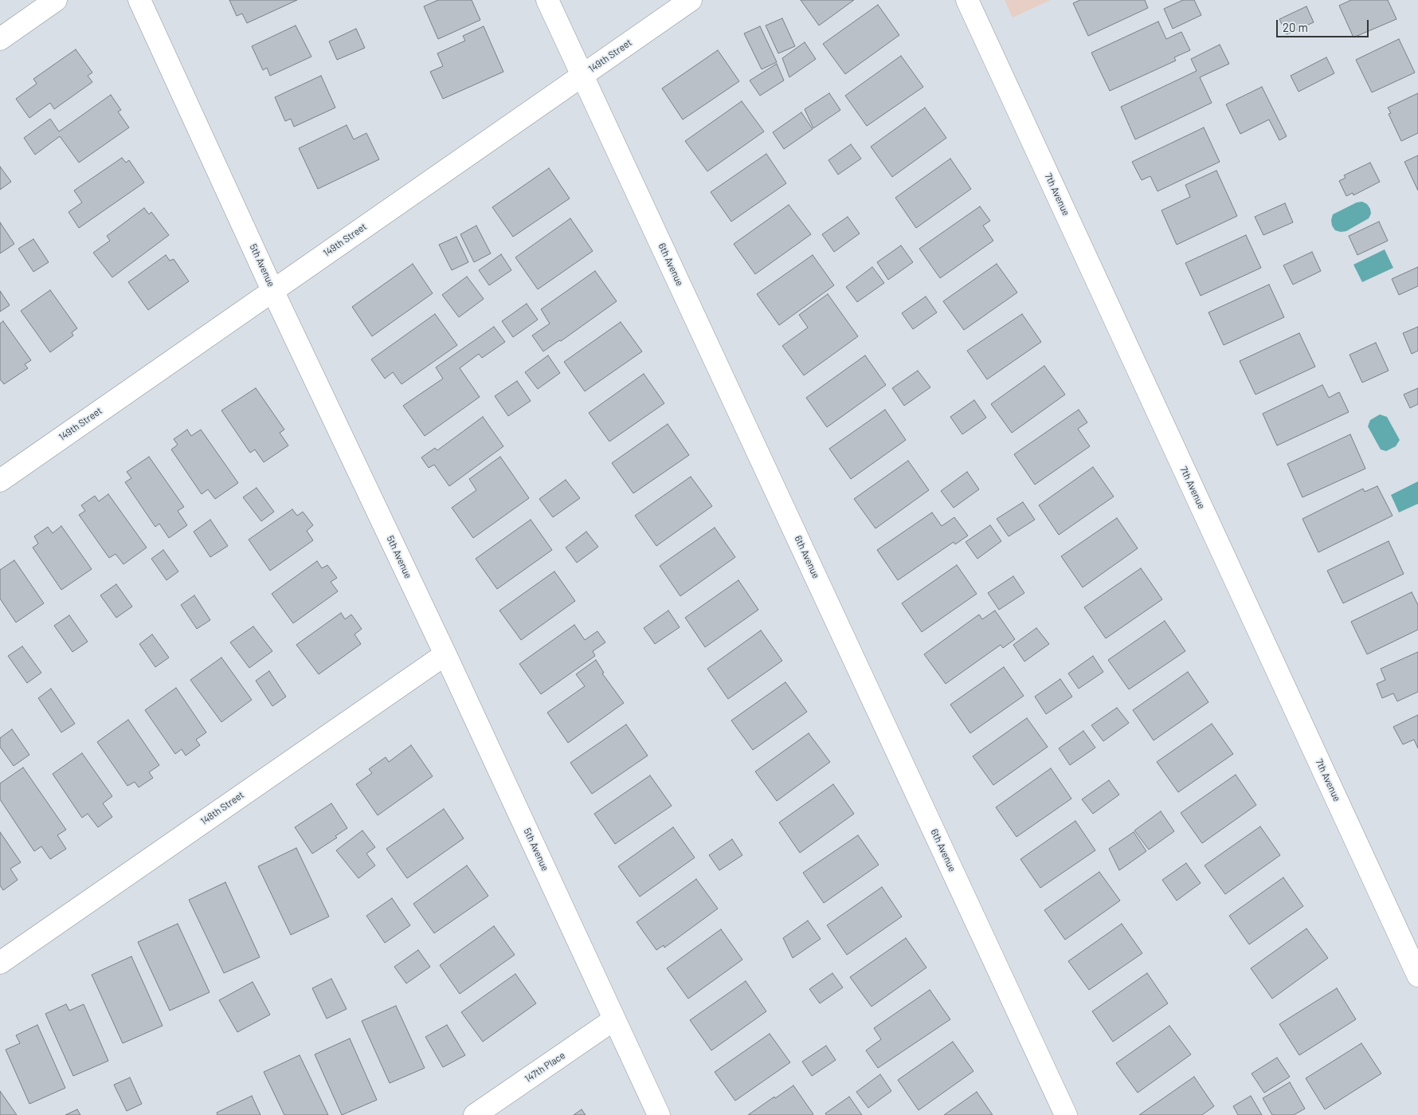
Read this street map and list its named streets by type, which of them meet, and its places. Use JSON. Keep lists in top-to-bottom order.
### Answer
{
  "streets": {
    "street": [
      "149th Street",
      "7th Avenue",
      "6th Avenue",
      "5th Avenue",
      "148th Street",
      "147th Place"
    ]
  },
  "crossings": [
    ["149th Street", "6th Avenue"],
    ["149th Street", "5th Avenue"],
    ["5th Avenue", "148th Street"],
    ["5th Avenue", "147th Place"]
  ],
  "scale_bar": "20 m"
}
